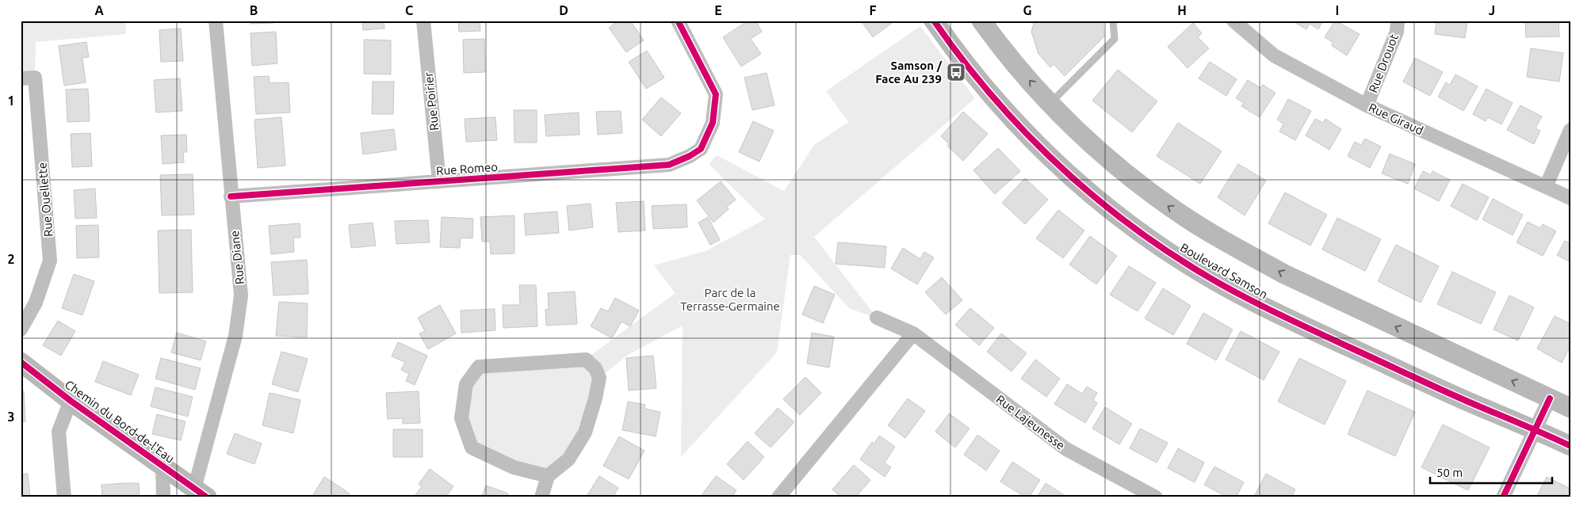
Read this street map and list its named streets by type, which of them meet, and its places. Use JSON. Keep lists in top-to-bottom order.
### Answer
{
  "streets": {
    "street": [
      "Rue Drouot",
      "Rue Poirier",
      "Rue Giraud",
      "Rue Romeo",
      "Rue Ouellette",
      "Rue Diane",
      "Boulevard Samson",
      "Chemin du Bord-de-l'Eau",
      "Rue Lajeunesse"
    ]
  },
  "crossings": [
    ["Rue Drouot", "Rue Giraud"],
    ["Rue Poirier", "Rue Romeo"],
    ["Rue Romeo", "Rue Diane"],
    ["Rue Diane", "Chemin du Bord-de-l'Eau"]
  ],
  "parks": ["Parc de la Terrasse-Germaine"],
  "places": {
    "bus stop": ["Samson / Face Au 239"]
  },
  "scale_bar": "50 m",
  "grid": {
    "columns": [
      "A",
      "B",
      "C",
      "D",
      "E",
      "F",
      "G",
      "H",
      "I",
      "J"
    ],
    "rows": ["1", "2", "3"]
  }
}
